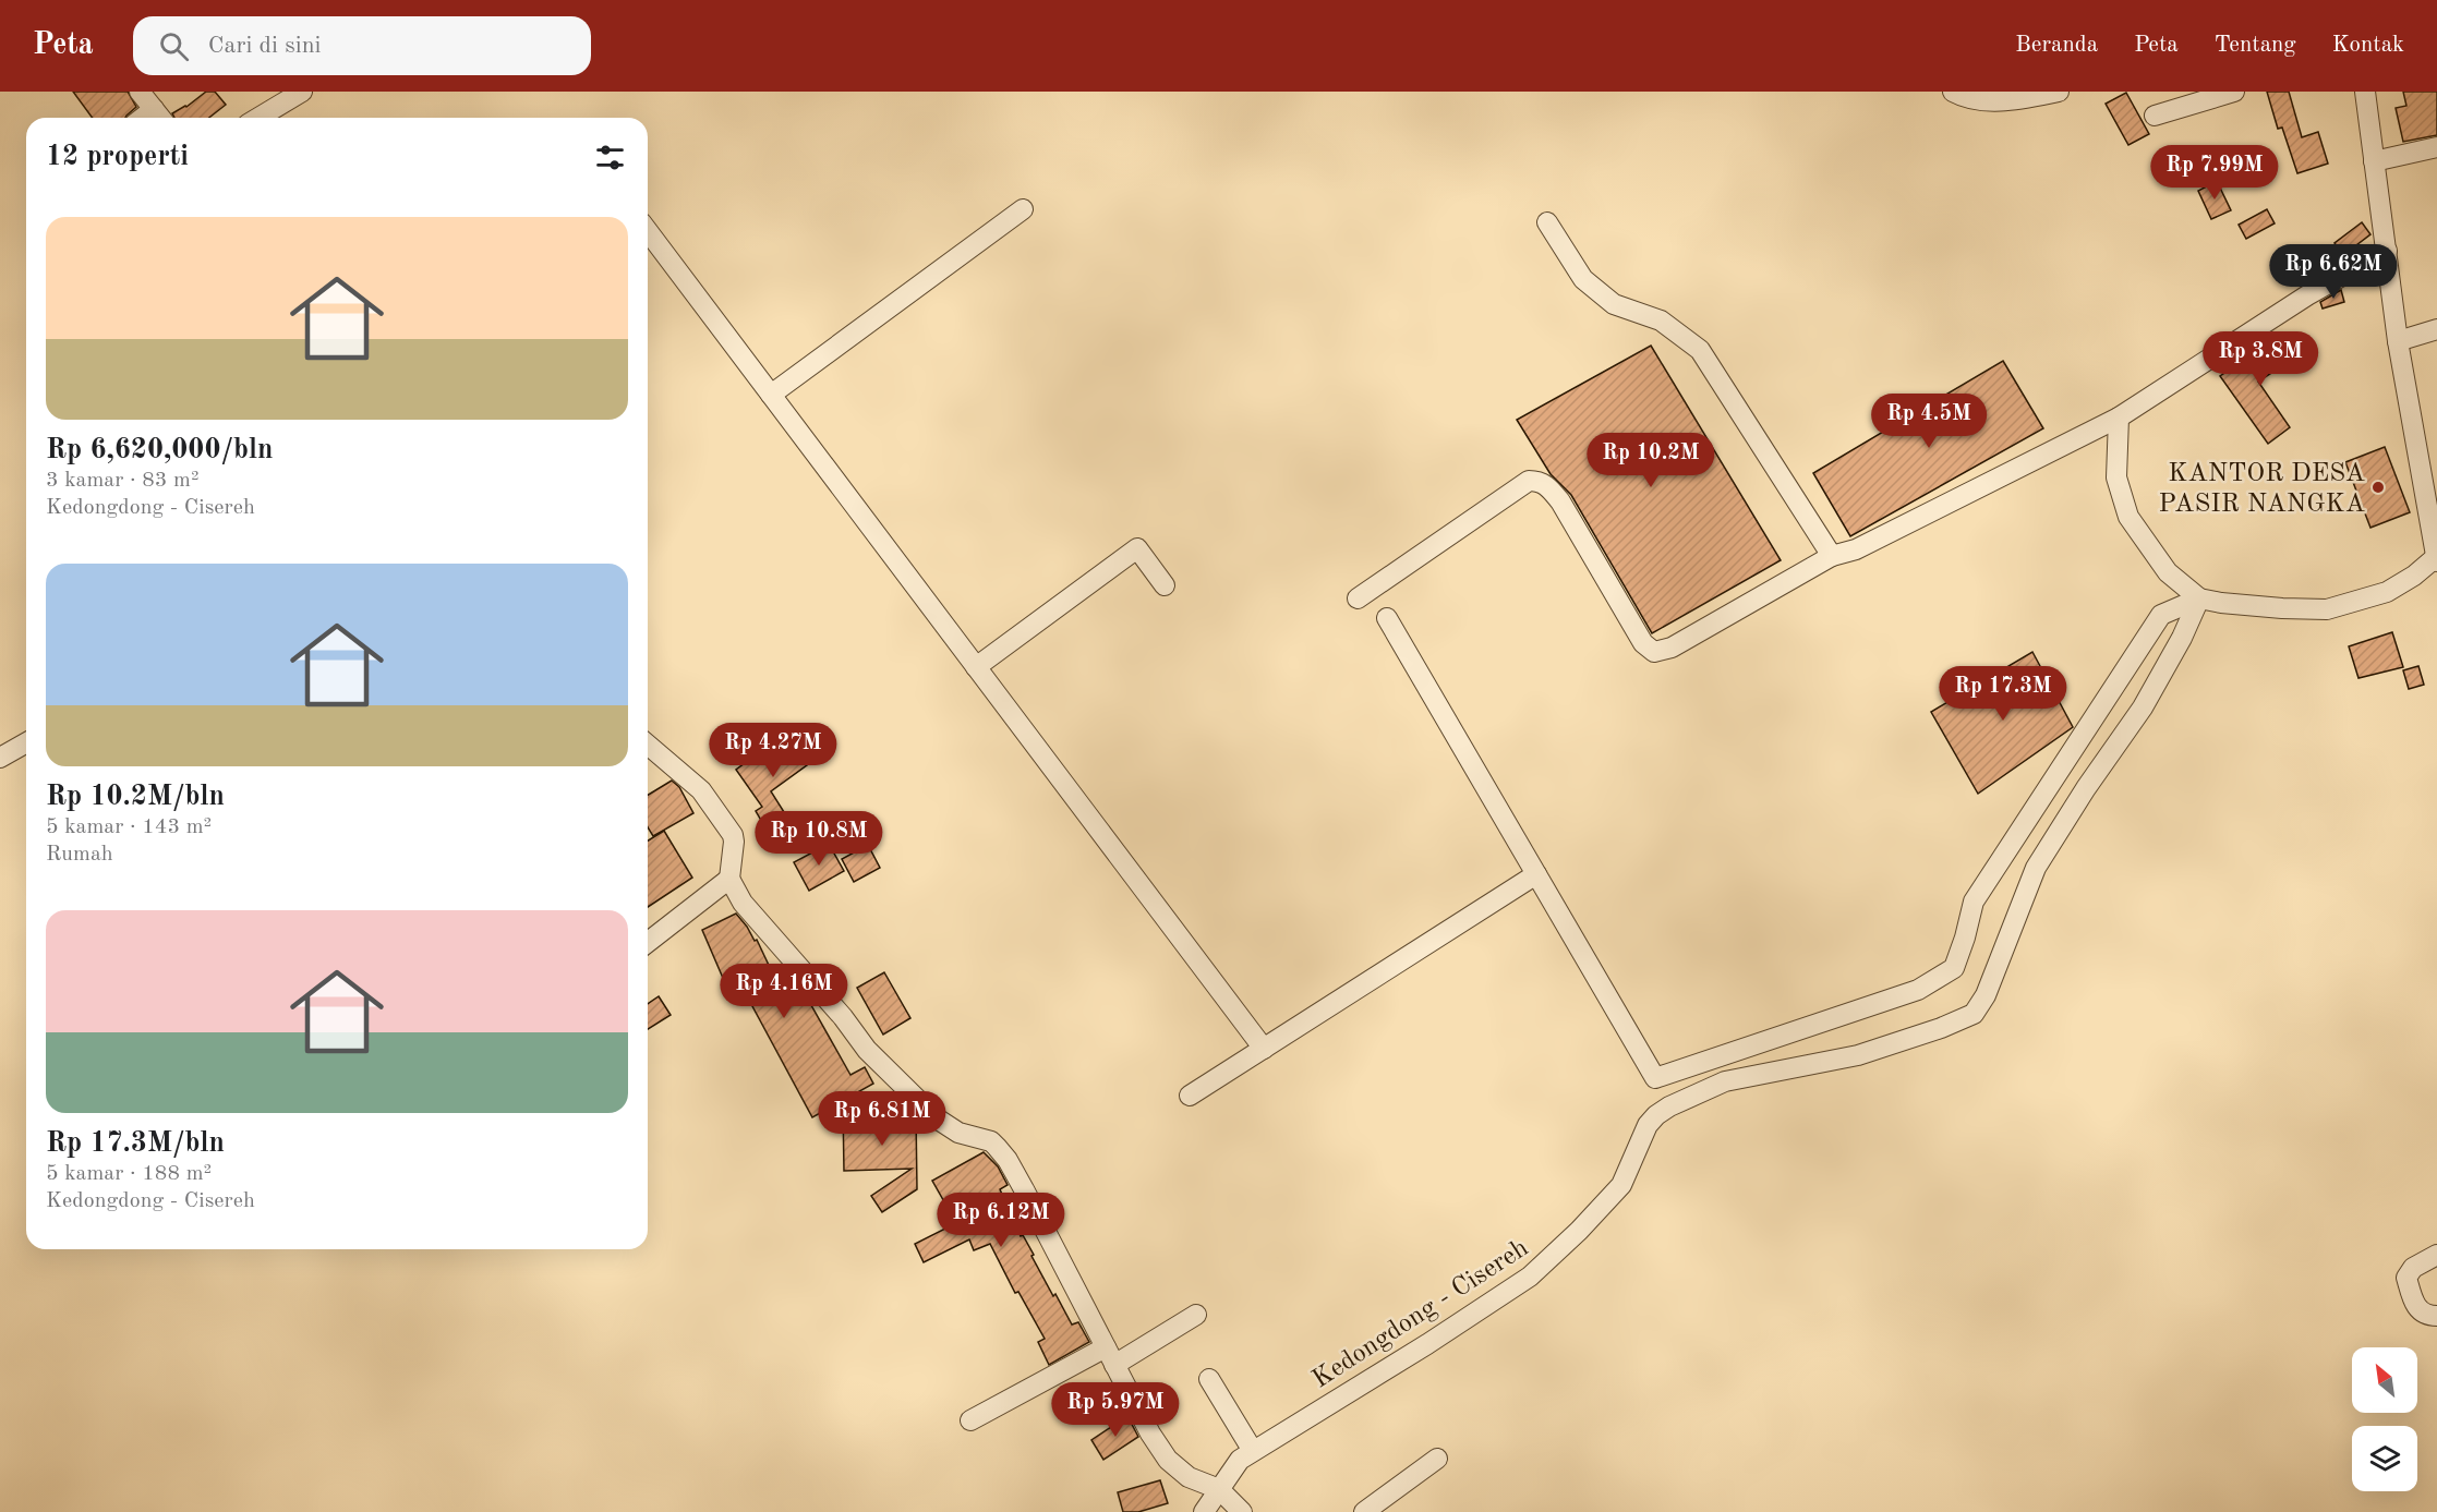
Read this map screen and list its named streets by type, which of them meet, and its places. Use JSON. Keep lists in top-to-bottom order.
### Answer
{
  "streets": {
    "street": ["Kedongdong - Cisereh"]
  },
  "places": ["KANTOR DESA PASIR NANGKA"],
  "north": "top left",
  "page": {
    "header": "Peta",
    "search": "Cari di sini",
    "nav": [
      "Beranda",
      "Peta",
      "Tentang",
      "Kontak"
    ],
    "heading": "12 properti",
    "price": [
      "Rp 7.99M",
      "Rp 6.62M",
      "Rp 3.8M",
      "Rp 4.5M",
      "Rp 10.2M",
      "Rp 17.3M",
      "Rp 4.27M",
      "Rp 10.8M",
      "Rp 4.16M",
      "Rp 6.81M",
      "Rp 6.12M",
      "Rp 5.97M"
    ],
    "list": [
      {
        "name": "Rp 6,620,000/bln",
        "note": "3 kamar · 83 m² · Kedongdong - Cisereh"
      },
      {
        "name": "Rp 10.2M/bln",
        "note": "5 kamar · 143 m² · Rumah"
      },
      {
        "name": "Rp 17.3M/bln",
        "note": "5 kamar · 188 m² · Kedongdong - Cisereh"
      }
    ]
  }
}
